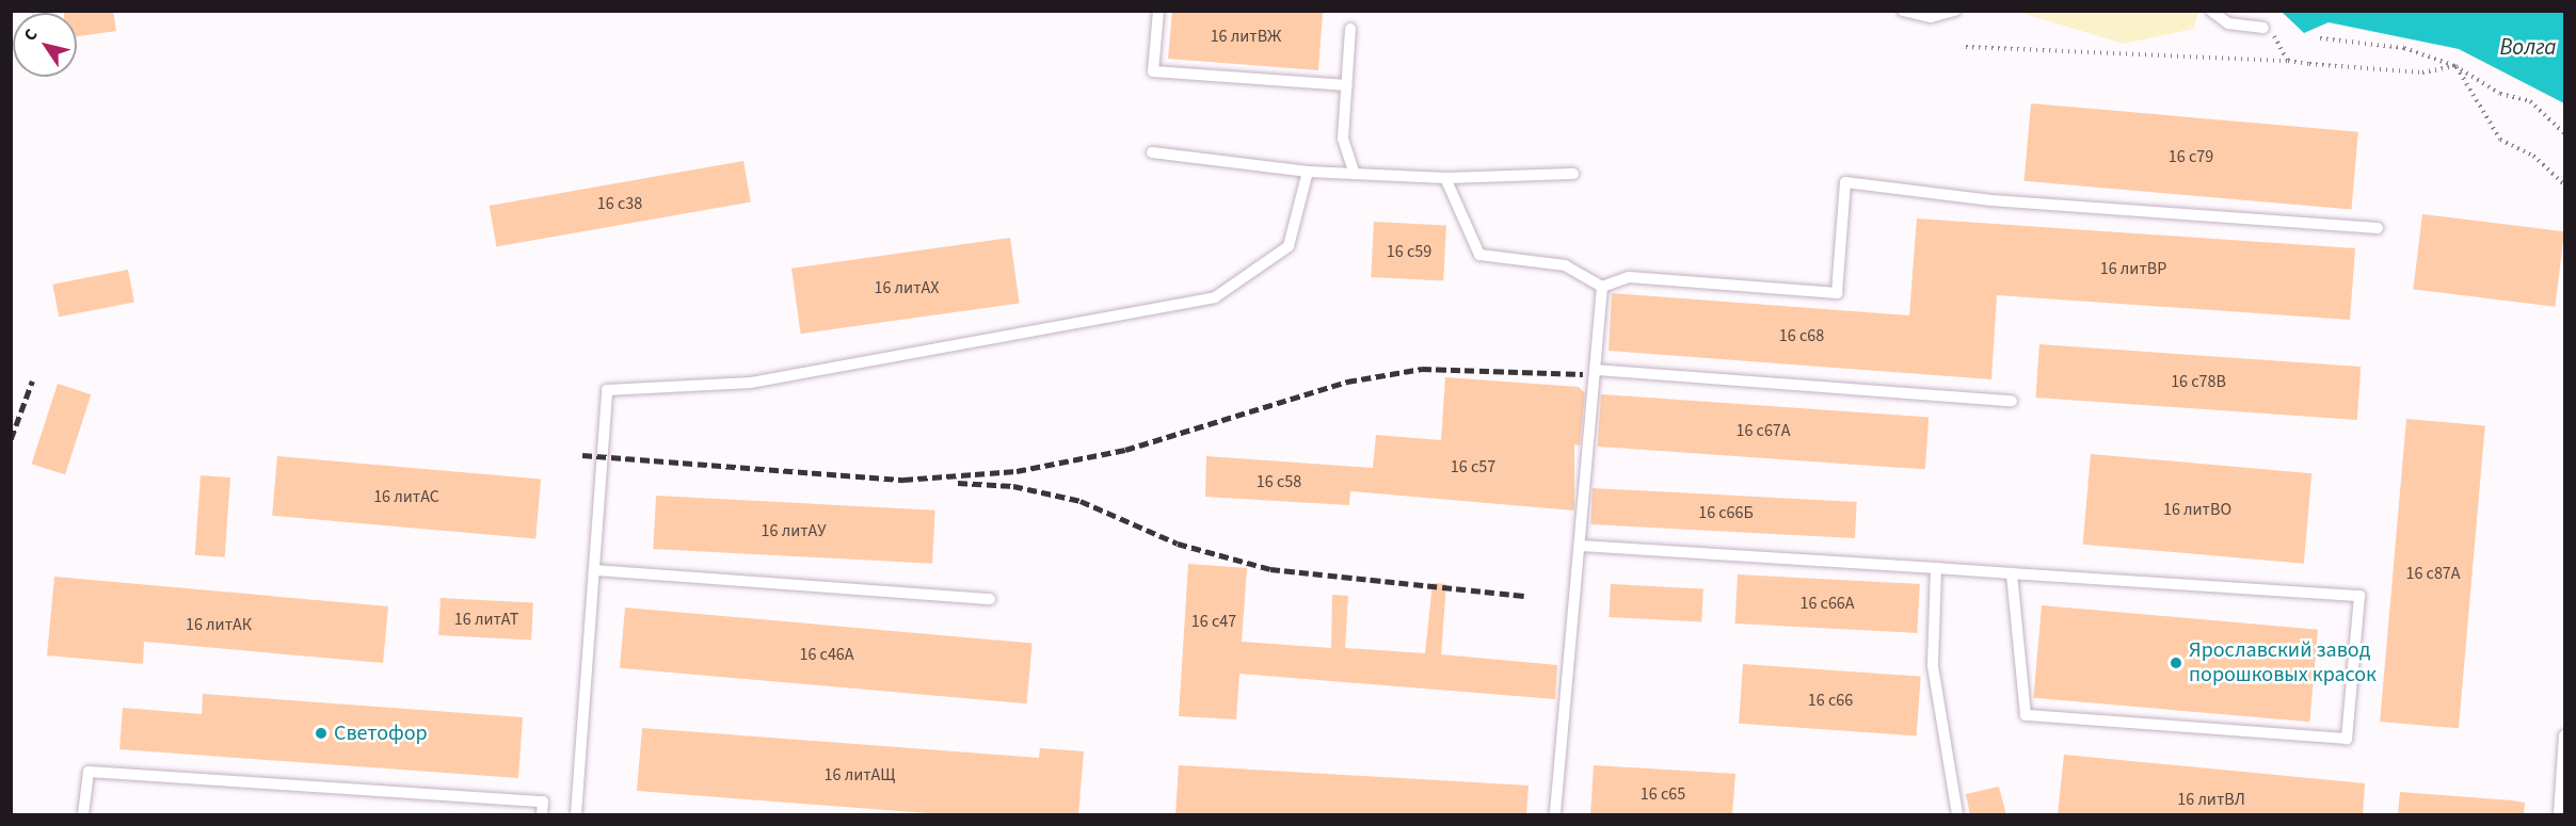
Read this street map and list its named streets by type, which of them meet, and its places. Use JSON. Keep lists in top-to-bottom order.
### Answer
{
  "water": ["Волга"],
  "places": ["Ярославский завод порошковых красок", "Светофор"],
  "house_numbers": [
    "16 литВЖ",
    "16 с79",
    "16 с38",
    "16 с59",
    "16 литВР",
    "16 литАХ",
    "16 с68",
    "16 с78В",
    "16 с67А",
    "16 с57",
    "16 с58",
    "16 литАС",
    "16 литВО",
    "16 с66Б",
    "16 литАУ",
    "16 с87А",
    "16 с66А",
    "16 литАТ",
    "16 с47",
    "16 литАК",
    "16 с46А",
    "16 с66",
    "16 литАЩ",
    "16 с65",
    "16 литВЛ"
  ],
  "north": "top left"
}
